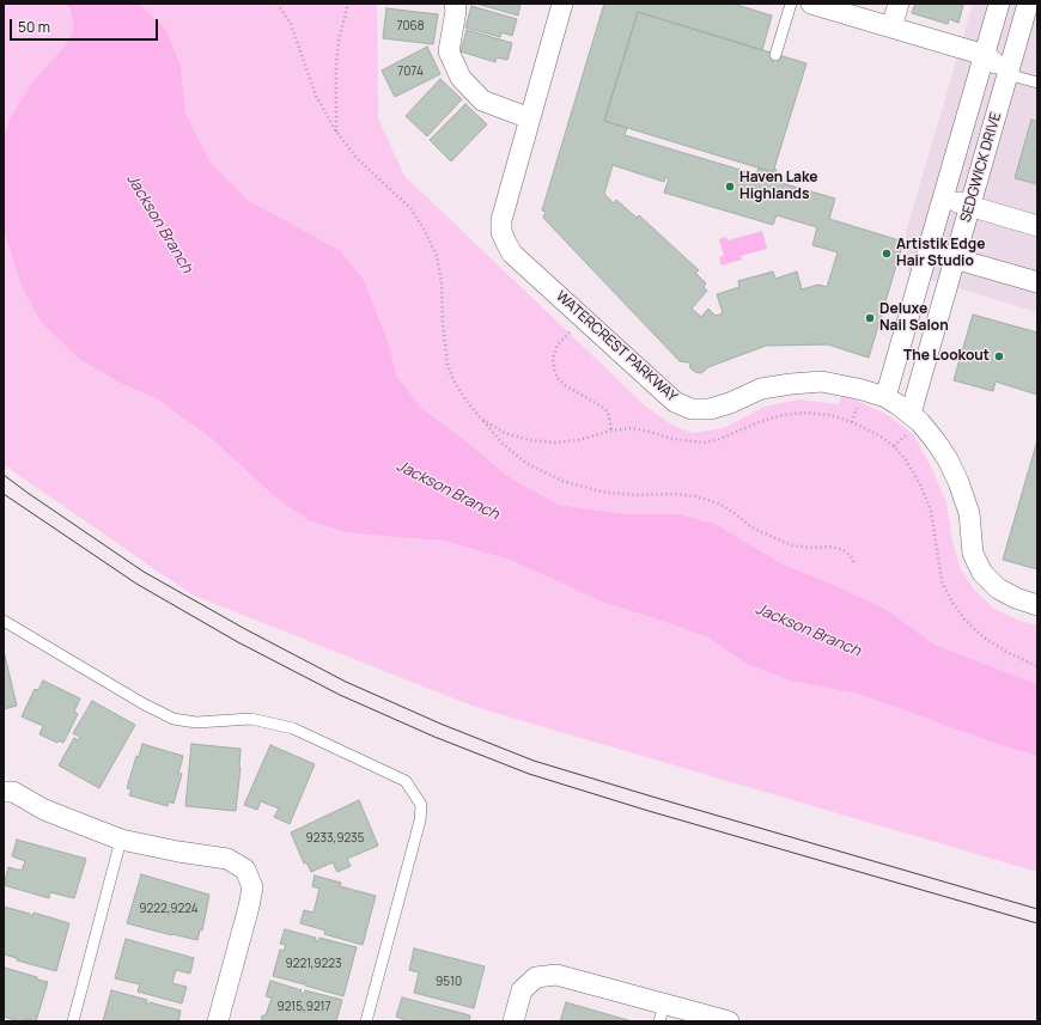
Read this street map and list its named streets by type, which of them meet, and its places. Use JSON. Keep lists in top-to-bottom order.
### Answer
{
  "streets": {
    "street": ["SEDGWICK DRIVE", "WATERCREST PARKWAY"]
  },
  "crossings": [
    ["SEDGWICK DRIVE", "WATERCREST PARKWAY"]
  ],
  "water": ["Jackson Branch"],
  "places": [
    "Haven Lake Highlands",
    "Artistik Edge Hair Studio",
    "Deluxe Nail Salon",
    "The Lookout"
  ],
  "house_numbers": [
    "7068",
    "7074",
    "9233,9235",
    "9222,9224",
    "9221,9223",
    "9510",
    "9215,9217"
  ],
  "scale_bar": "50 m"
}
